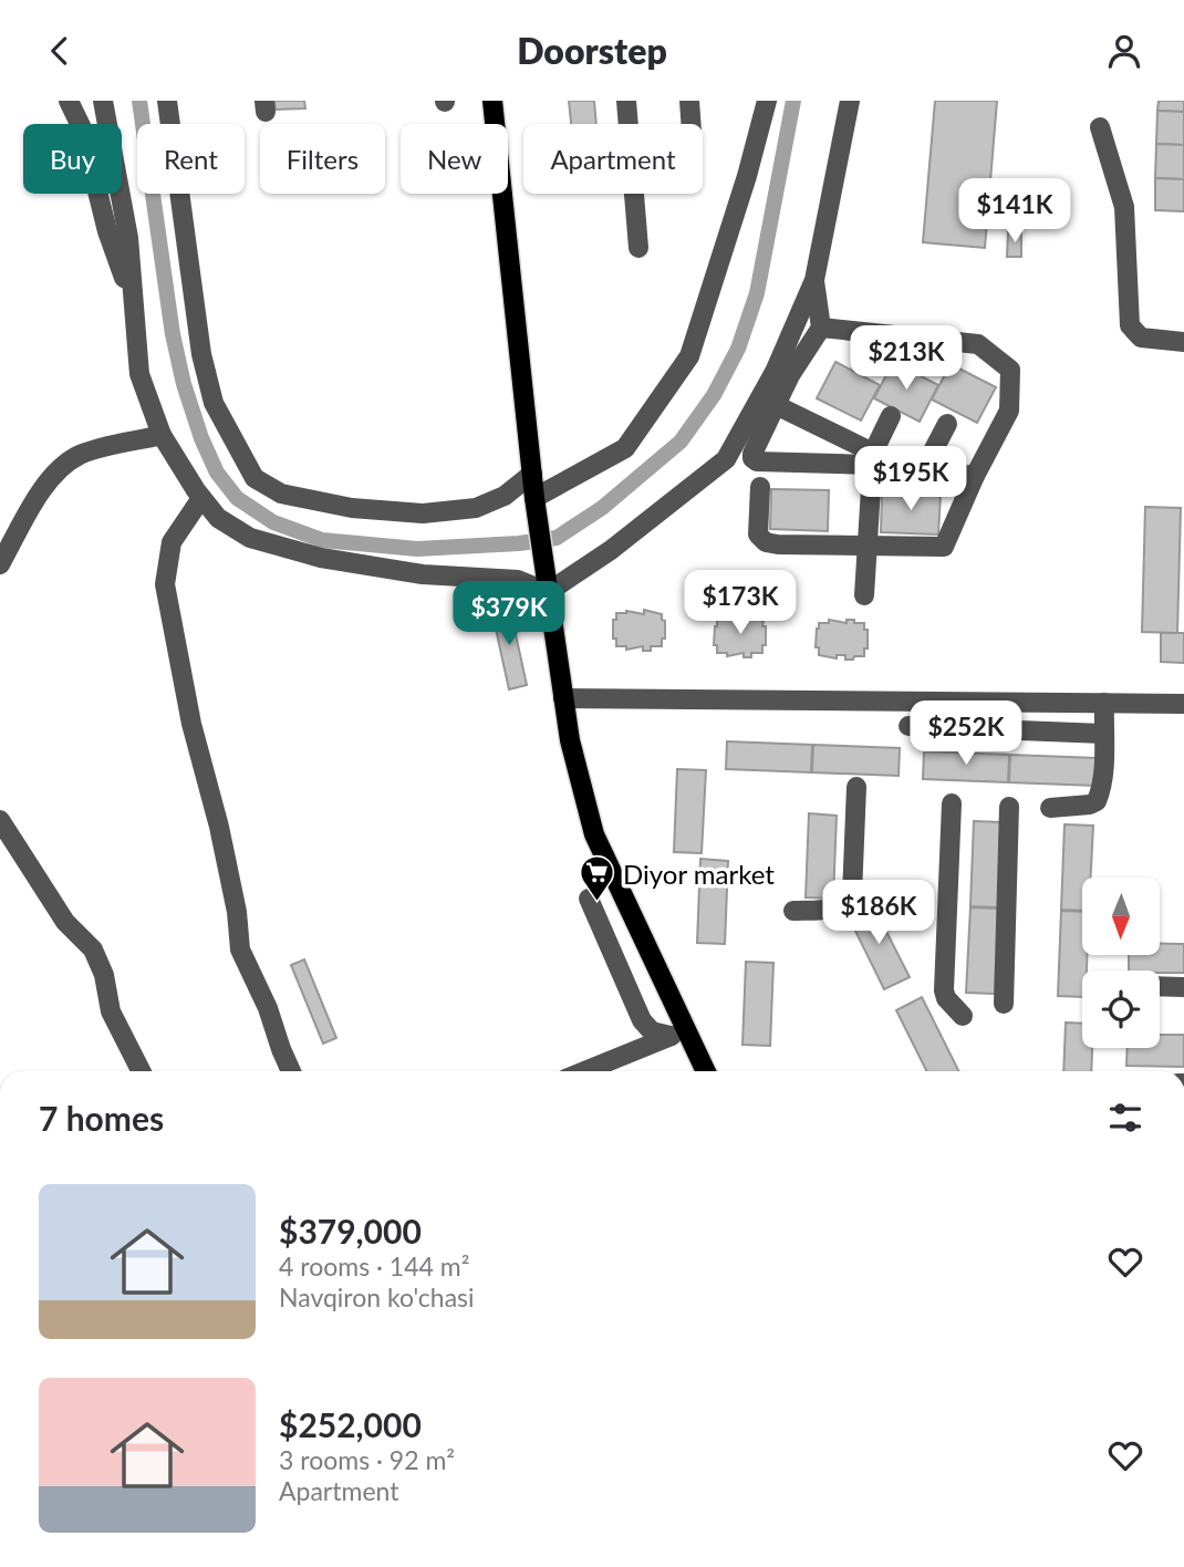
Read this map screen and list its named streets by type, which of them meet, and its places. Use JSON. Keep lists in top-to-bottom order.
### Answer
{
  "places": {
    "supermarket": ["Diyor market"]
  },
  "north": "bottom",
  "page": {
    "header": "Doorstep",
    "chip": [
      "Buy",
      "Rent",
      "Filters",
      "New",
      "Apartment"
    ],
    "price": [
      "$141K",
      "$213K",
      "$195K",
      "$173K",
      "$379K",
      "$252K",
      "$186K"
    ],
    "heading": "7 homes",
    "list": [
      {
        "name": "$379,000",
        "note": "4 rooms · 144 m² · Navqiron ko'chasi"
      },
      {
        "name": "$252,000",
        "note": "3 rooms · 92 m² · Apartment"
      }
    ]
  }
}
